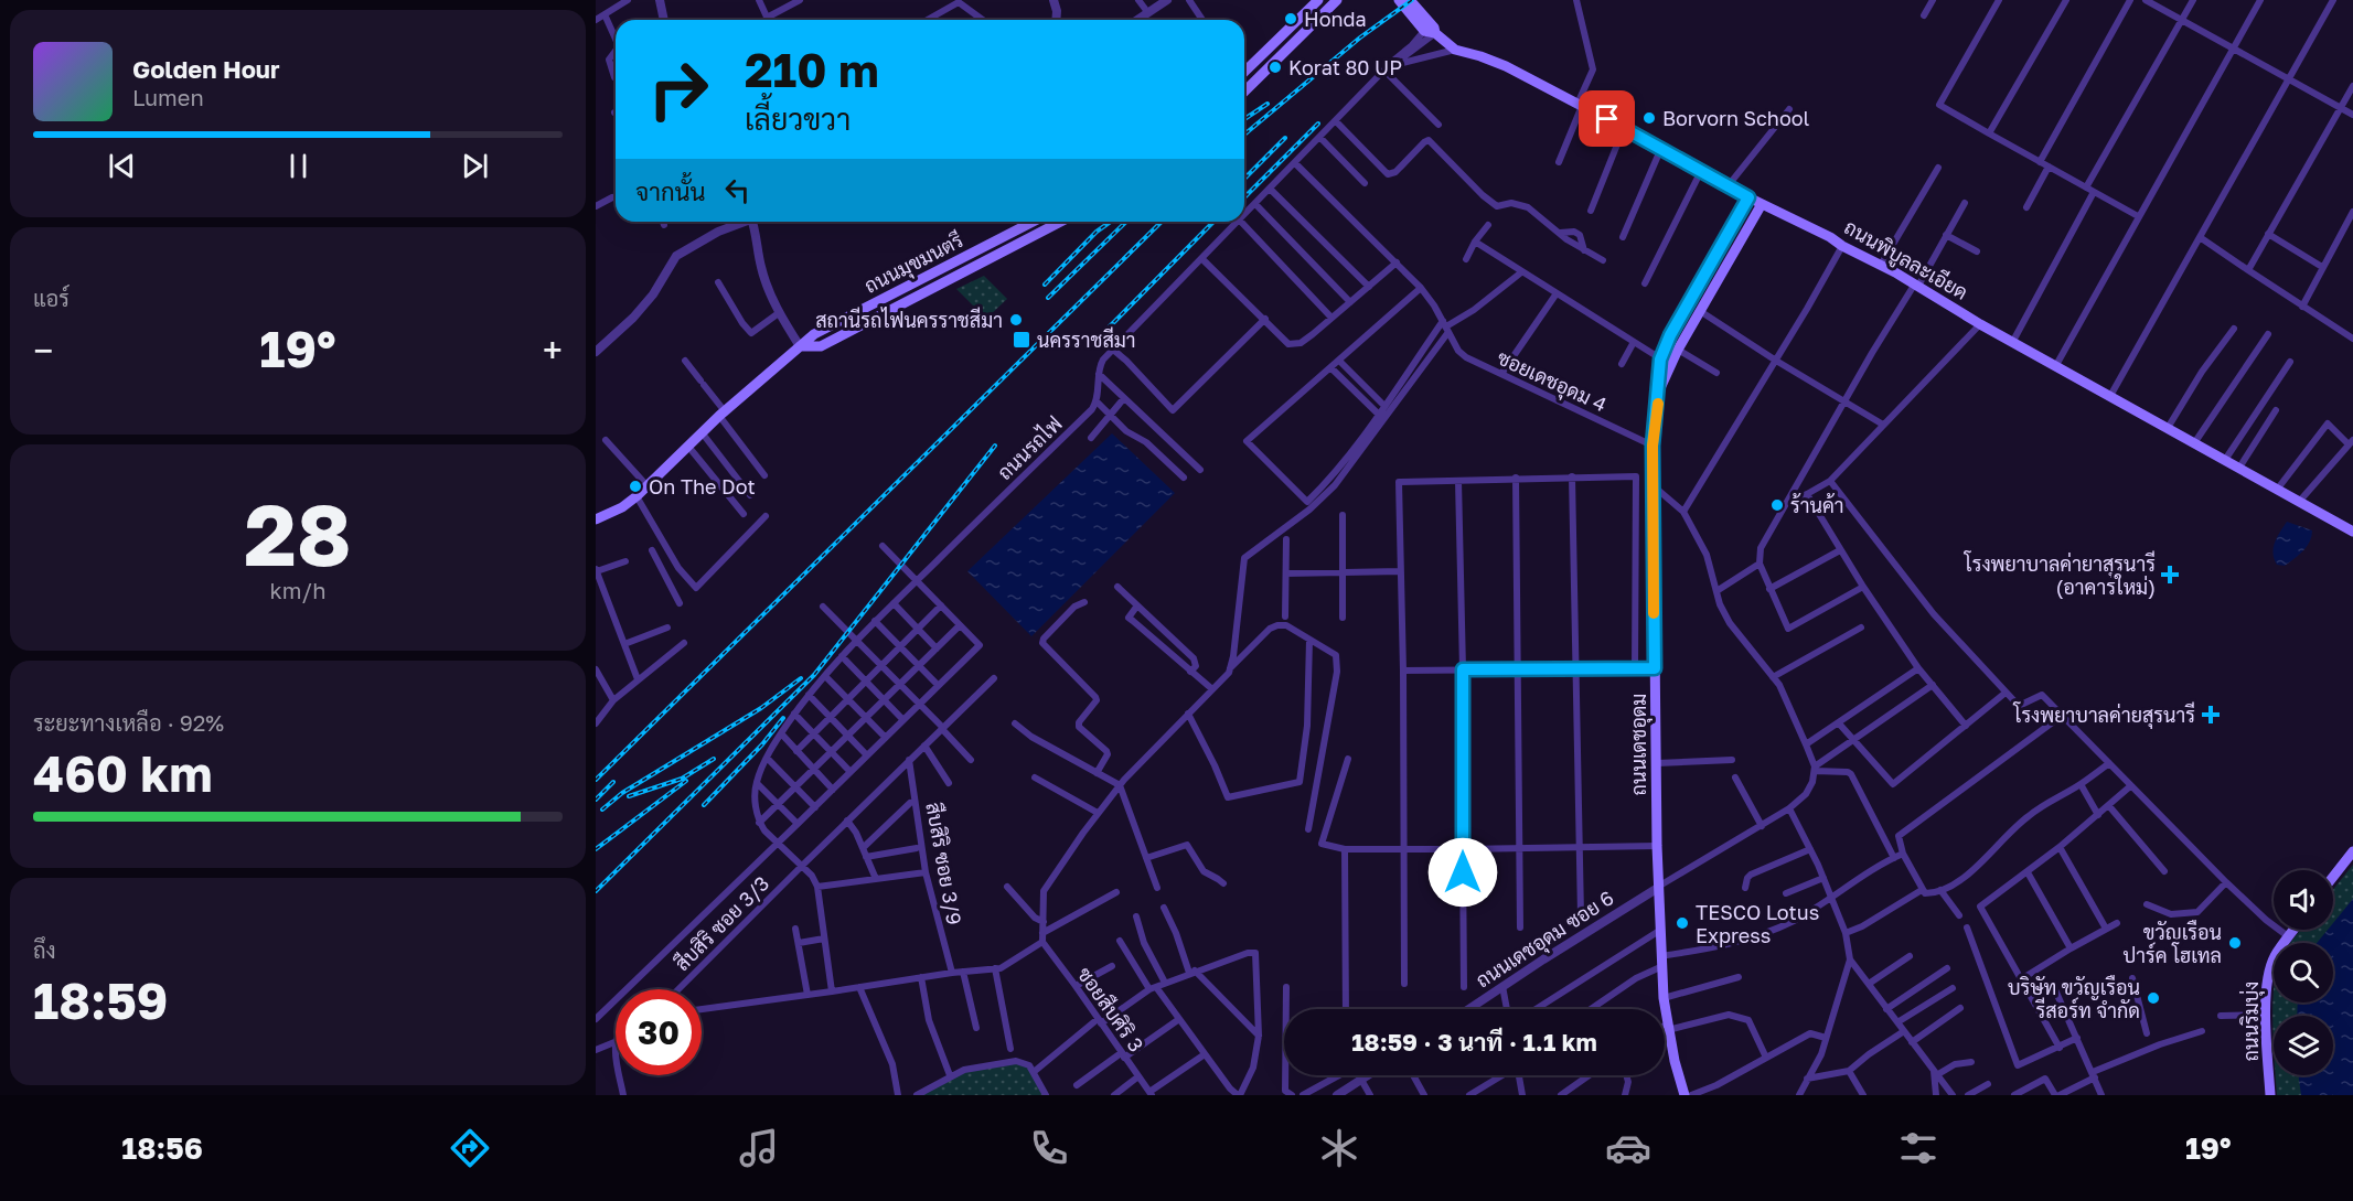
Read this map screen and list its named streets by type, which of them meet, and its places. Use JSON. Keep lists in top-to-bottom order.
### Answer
{
  "streets": {
    "main road": [
      "ถนนพิบูลละเอียด",
      "ถนนมุขมนตรี",
      "ถนนเดชอุดม",
      "ถนนริมบุ่ง"
    ],
    "street": [
      "ซอยเดชอุดม 4",
      "ถนนรถไฟ",
      "สืบสิริ ซอย 3/9",
      "สืบสิริ ซอย 3/3",
      "ถนนเดชอุดม ซอย 6",
      "ซอยสืบศิริ 3"
    ]
  },
  "crossings": [
    ["ถนนพิบูลละเอียด", "ถนนเดชอุดม"],
    ["ซอยเดชอุดม 4", "ถนนเดชอุดม"],
    ["ถนนเดชอุดม", "ถนนเดชอุดม ซอย 6"]
  ],
  "places": {
    "other": [
      "Honda",
      "Korat 80 UP",
      "Borvorn School",
      "สถานีรถไฟนครราชสีมา",
      "On The Dot",
      "ร้านค้า",
      "TESCO Lotus Express",
      "ขวัญเรือน ปาร์ค โฮเทล",
      "บริษัท ขวัญเรือน รีสอร์ท จำกัด"
    ],
    "transit": ["นครราชสีมา"],
    "health": ["โรงพยาบาลค่ายาสุรนารี (อาคารใหม่)", "โรงพยาบาลค่ายสุรนารี"]
  },
  "page": {
    "turn": ["210 m", "เลี้ยวขวา"],
    "song": ["Golden Hour", "Lumen"],
    "then": "จากนั้น",
    "tile": [
      "แอร์",
      ["28", "km/h"],
      ["ระยะทางเหลือ · 92%", "460 km"],
      ["ถึง", "18:59"]
    ],
    "heat": ["−", "19°", "+"],
    "limit": "30",
    "trip": "18:59 · 3 นาที · 1.1 km",
    "tabs": ["18:56", "19°"]
  }
}
